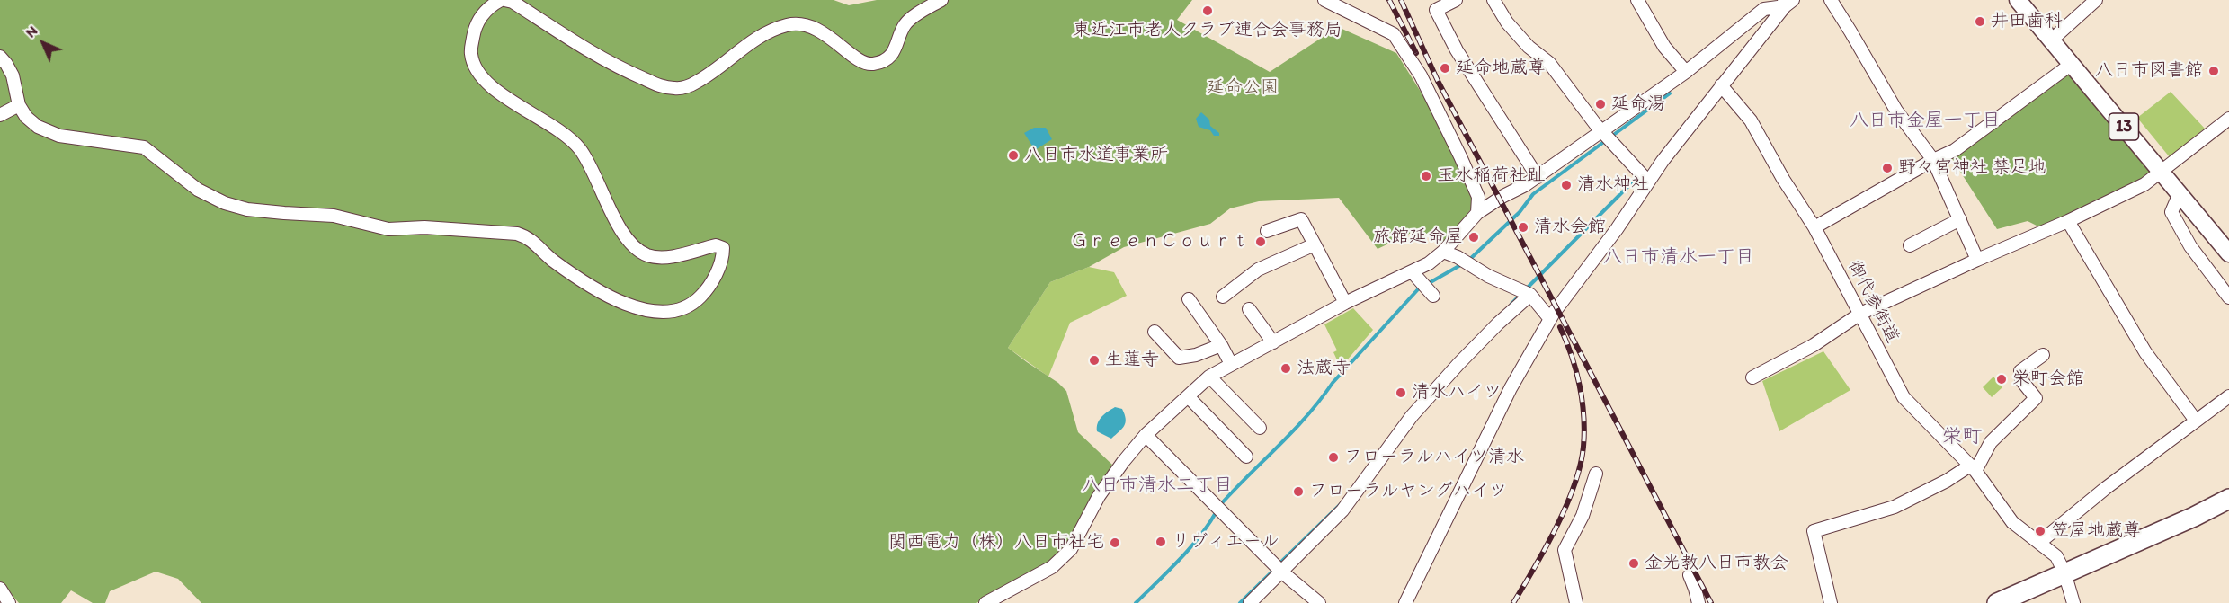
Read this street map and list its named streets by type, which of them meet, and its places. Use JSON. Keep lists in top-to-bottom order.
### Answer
{
  "streets": {
    "main road": ["13"],
    "street": ["御代参街道"]
  },
  "districts": [
    "八日市金屋一丁目",
    "八日市清水一丁目",
    "栄町",
    "八日市清水二丁目"
  ],
  "parks": ["延命公園"],
  "places": [
    "東近江市老人クラブ連合会事務局",
    "井田歯科",
    "延命地蔵尊",
    "八日市図書館",
    "延命湯",
    "八日市水道事業所",
    "野々宮神社 禁足地",
    "玉水稲荷社趾",
    "清水神社",
    "清水会館",
    "旅館延命屋",
    "ＧｒｅｅｎＣｏｕｒｔ",
    "生蓮寺",
    "法蔵寺",
    "栄町会館",
    "清水ハイツ",
    "フローラルハイツ清水",
    "フローラルヤングハイツ",
    "笠屋地蔵尊",
    "リヴィエール",
    "関西電力（株）八日市社宅",
    "金光教八日市教会"
  ],
  "north": "top left"
}
